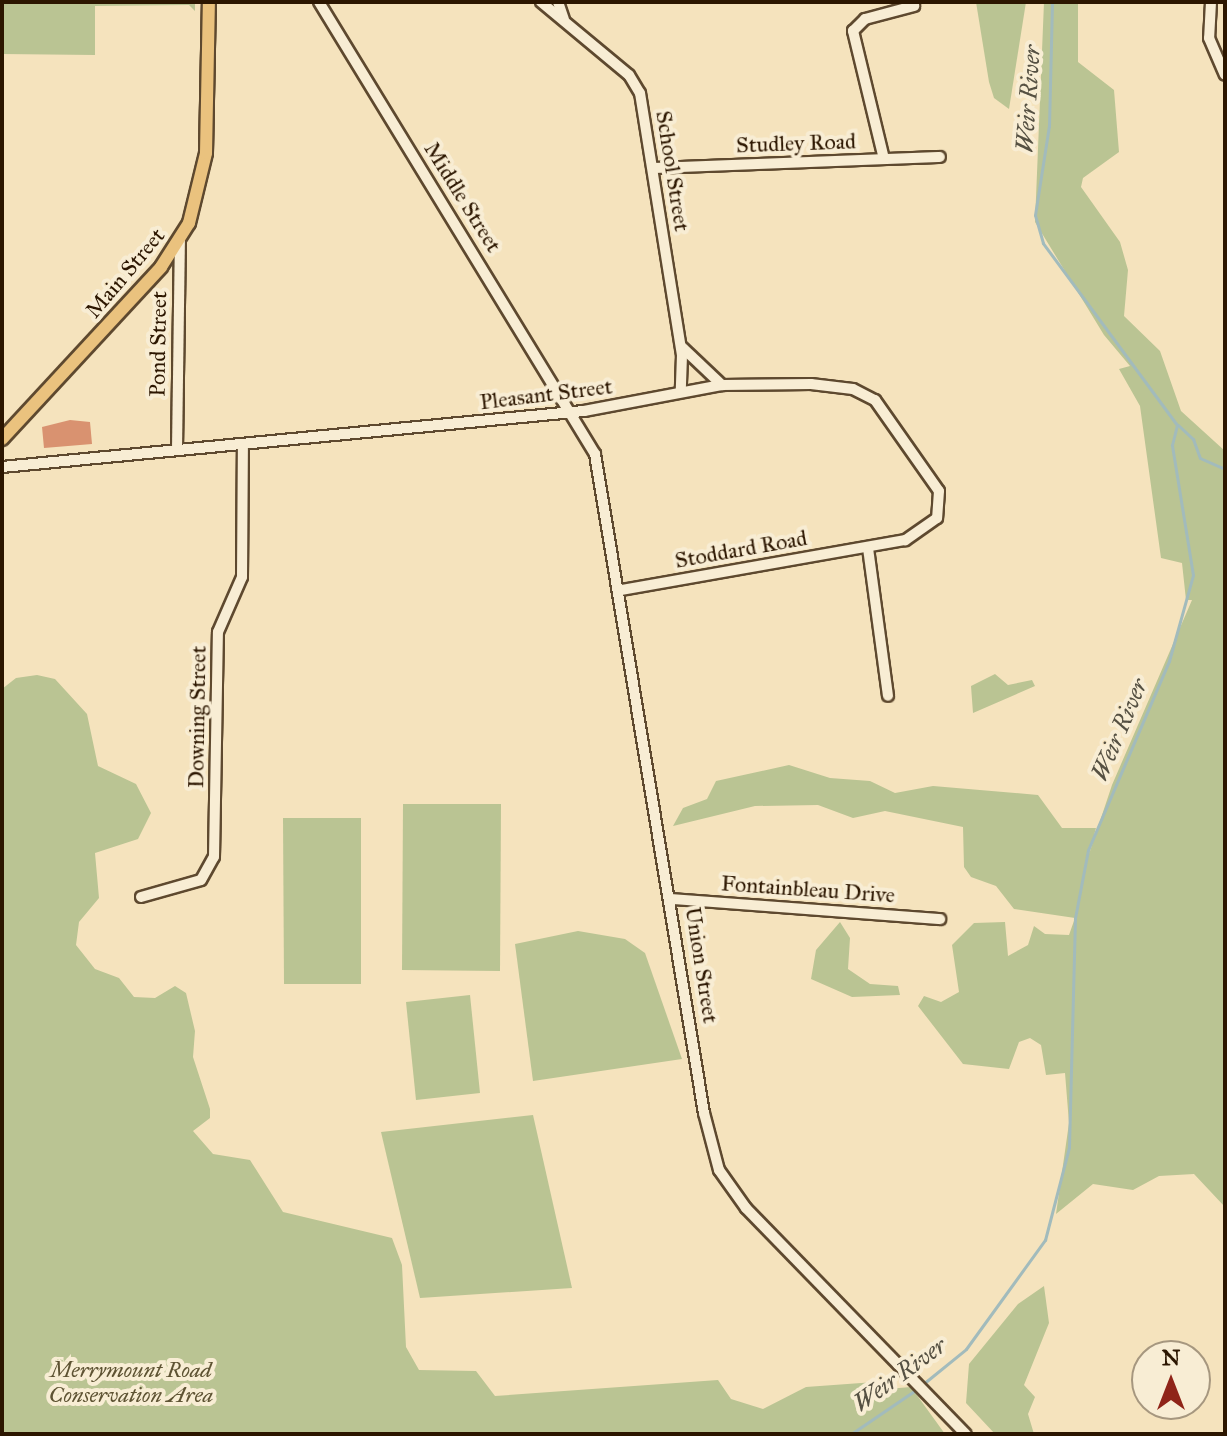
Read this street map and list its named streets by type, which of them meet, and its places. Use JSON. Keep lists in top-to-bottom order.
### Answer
{
  "streets": {
    "main road": ["Main Street"],
    "street": [
      "Studley Road",
      "School Street",
      "Middle Street",
      "Pond Street",
      "Pleasant Street",
      "Stoddard Road",
      "Downing Street",
      "Fontainbleau Drive",
      "Union Street"
    ]
  },
  "crossings": [
    ["Studley Road", "School Street"],
    ["School Street", "Pleasant Street"],
    ["Middle Street", "Pleasant Street"],
    ["Middle Street", "Union Street"],
    ["Main Street", "Pond Street"],
    ["Pond Street", "Pleasant Street"],
    ["Pleasant Street", "Stoddard Road"],
    ["Pleasant Street", "Downing Street"],
    ["Pleasant Street", "Union Street"],
    ["Stoddard Road", "Union Street"],
    ["Fontainbleau Drive", "Union Street"]
  ],
  "water": ["Weir River"],
  "parks": ["Merrymount Road Conservation Area"],
  "north": "top"
}
